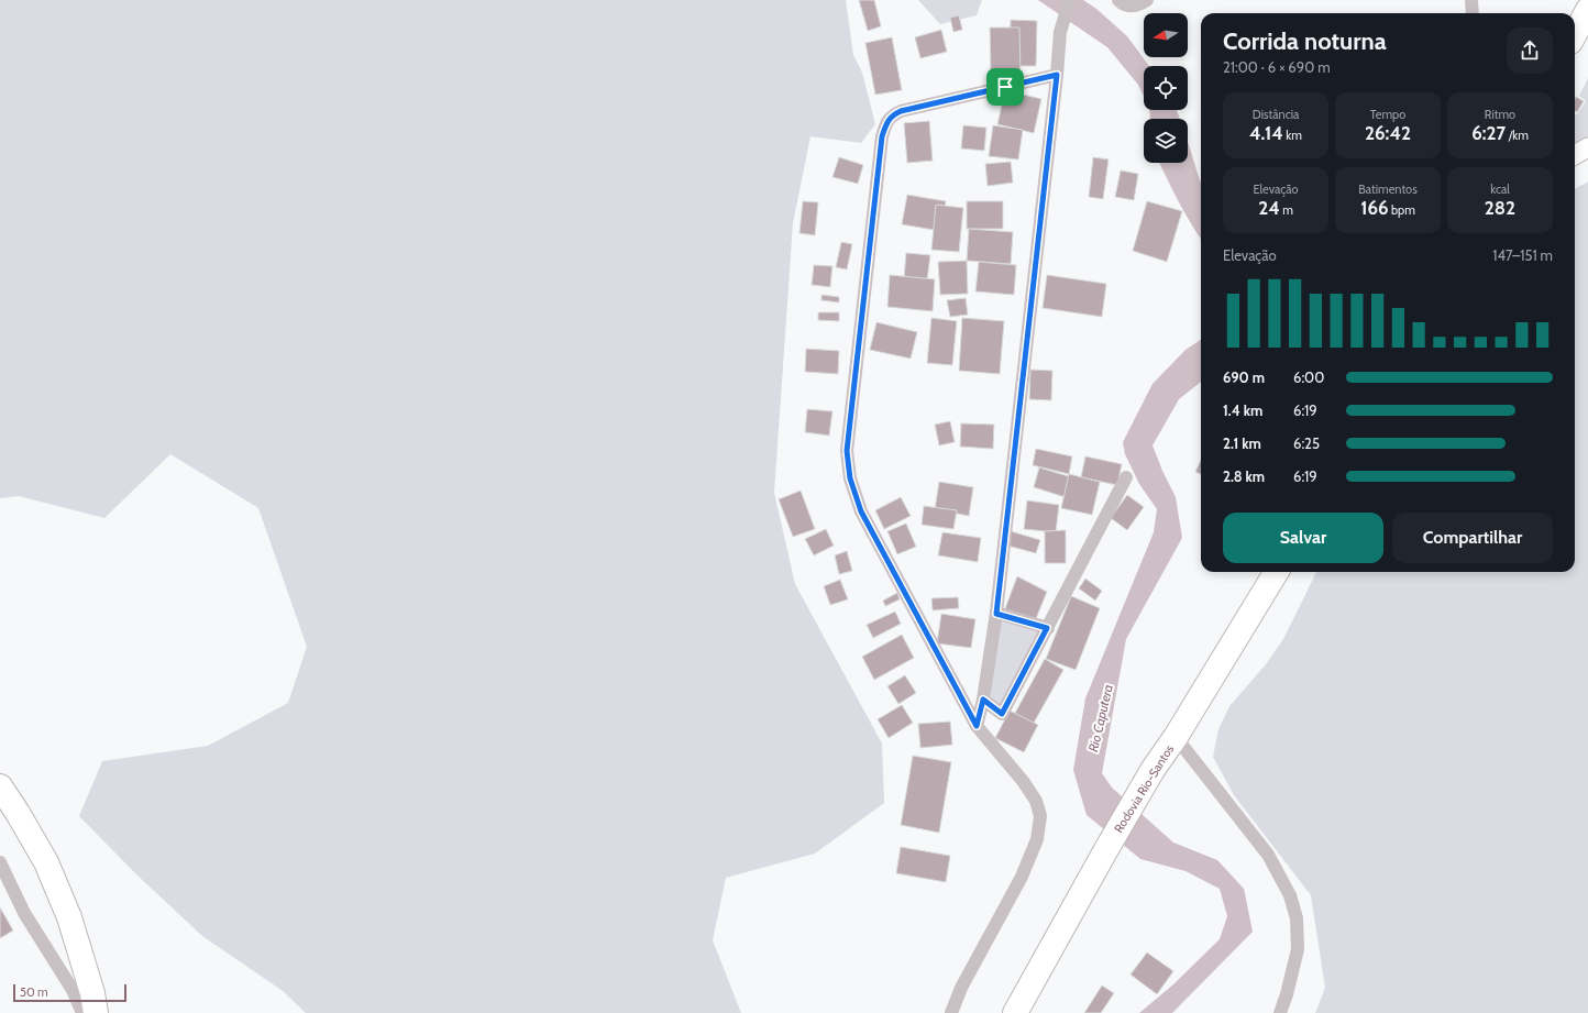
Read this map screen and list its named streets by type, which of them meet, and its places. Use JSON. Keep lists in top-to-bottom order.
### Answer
{
  "streets": {
    "highway": ["Rodovia Rio-Santos"]
  },
  "water": ["Rio Caputera"],
  "scale_bar": "50 m",
  "north": "left",
  "page": {
    "heading": ["Corrida noturna", "21:00 · 6 × 690 m"],
    "stats": [
      ["Distância", "4.14 km"],
      ["Tempo", "26:42"],
      ["Ritmo", "6:27 /km"],
      ["Elevação", "24 m"],
      ["Batimentos", "166 bpm"],
      ["kcal", "282"]
    ],
    "chart": ["Elevação", "147–151 m"],
    "list": [
      {
        "name": "690 m",
        "note": "6:00"
      },
      {
        "name": "1.4 km",
        "note": "6:19"
      },
      {
        "name": "2.1 km",
        "note": "6:25"
      },
      {
        "name": "2.8 km",
        "note": "6:19"
      }
    ],
    "buttons": ["Salvar", "Compartilhar"],
    "scale": "50 m"
  }
}
